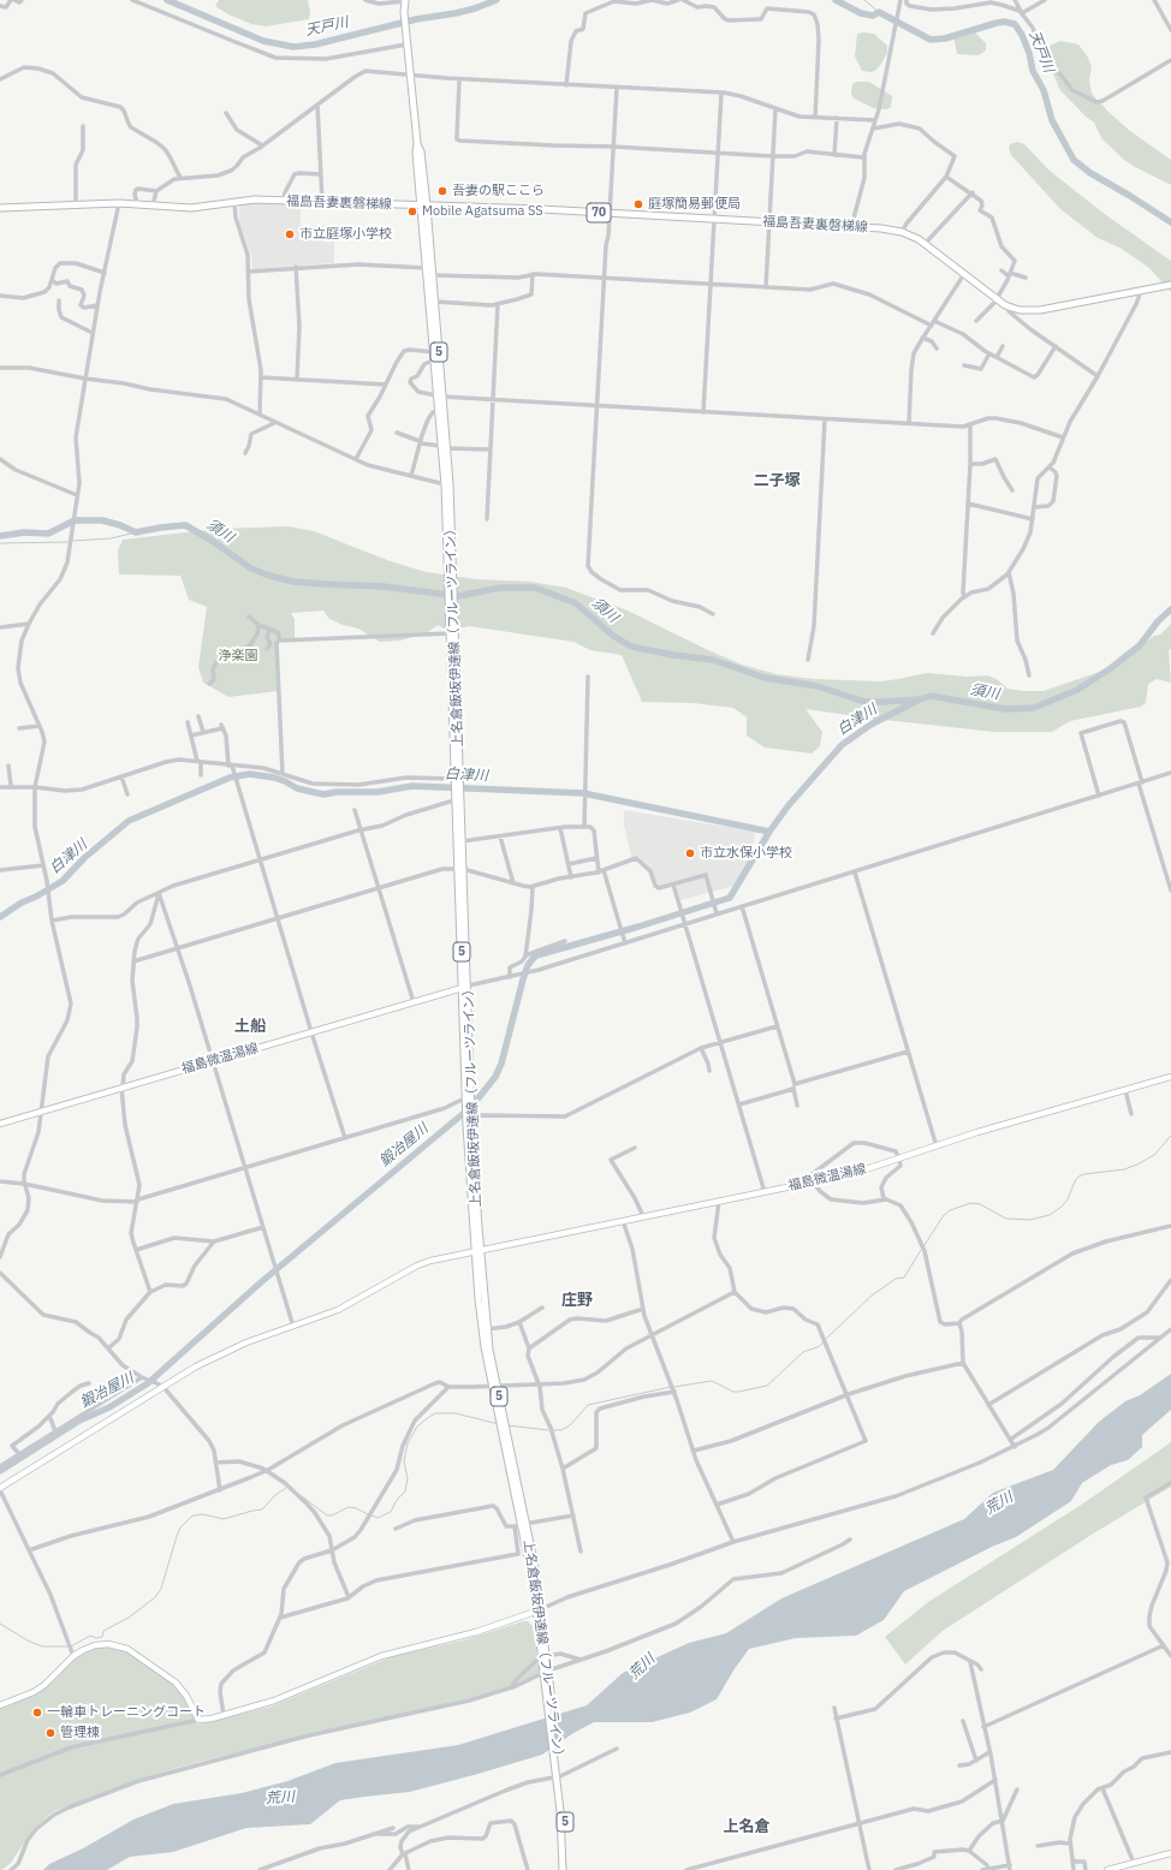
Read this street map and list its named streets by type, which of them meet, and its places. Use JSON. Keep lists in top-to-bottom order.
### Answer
{
  "streets": {
    "main road": [
      "福島吾妻裏磐梯線",
      "70",
      "5",
      "上名倉飯坂伊達線（フルーツライン）"
    ],
    "street": ["福島微温湯線"]
  },
  "crossings": [
    ["福島吾妻裏磐梯線", "上名倉飯坂伊達線（フルーツライン）"],
    ["5", "上名倉飯坂伊達線（フルーツライン）"],
    ["上名倉飯坂伊達線（フルーツライン）", "福島微温湯線"]
  ],
  "districts": [
    "二子塚",
    "土船",
    "庄野",
    "上名倉"
  ],
  "water": [
    "天戸川",
    "須川",
    "白津川",
    "鍛冶屋川",
    "荒川"
  ],
  "parks": ["浄楽園"],
  "places": [
    "吾妻の駅ここら",
    "庭塚簡易郵便局",
    "Mobile Agatsuma SS",
    "市立庭塚小学校",
    "市立水保小学校",
    "一輪車トレーニングコート",
    "管理棟"
  ]
}
